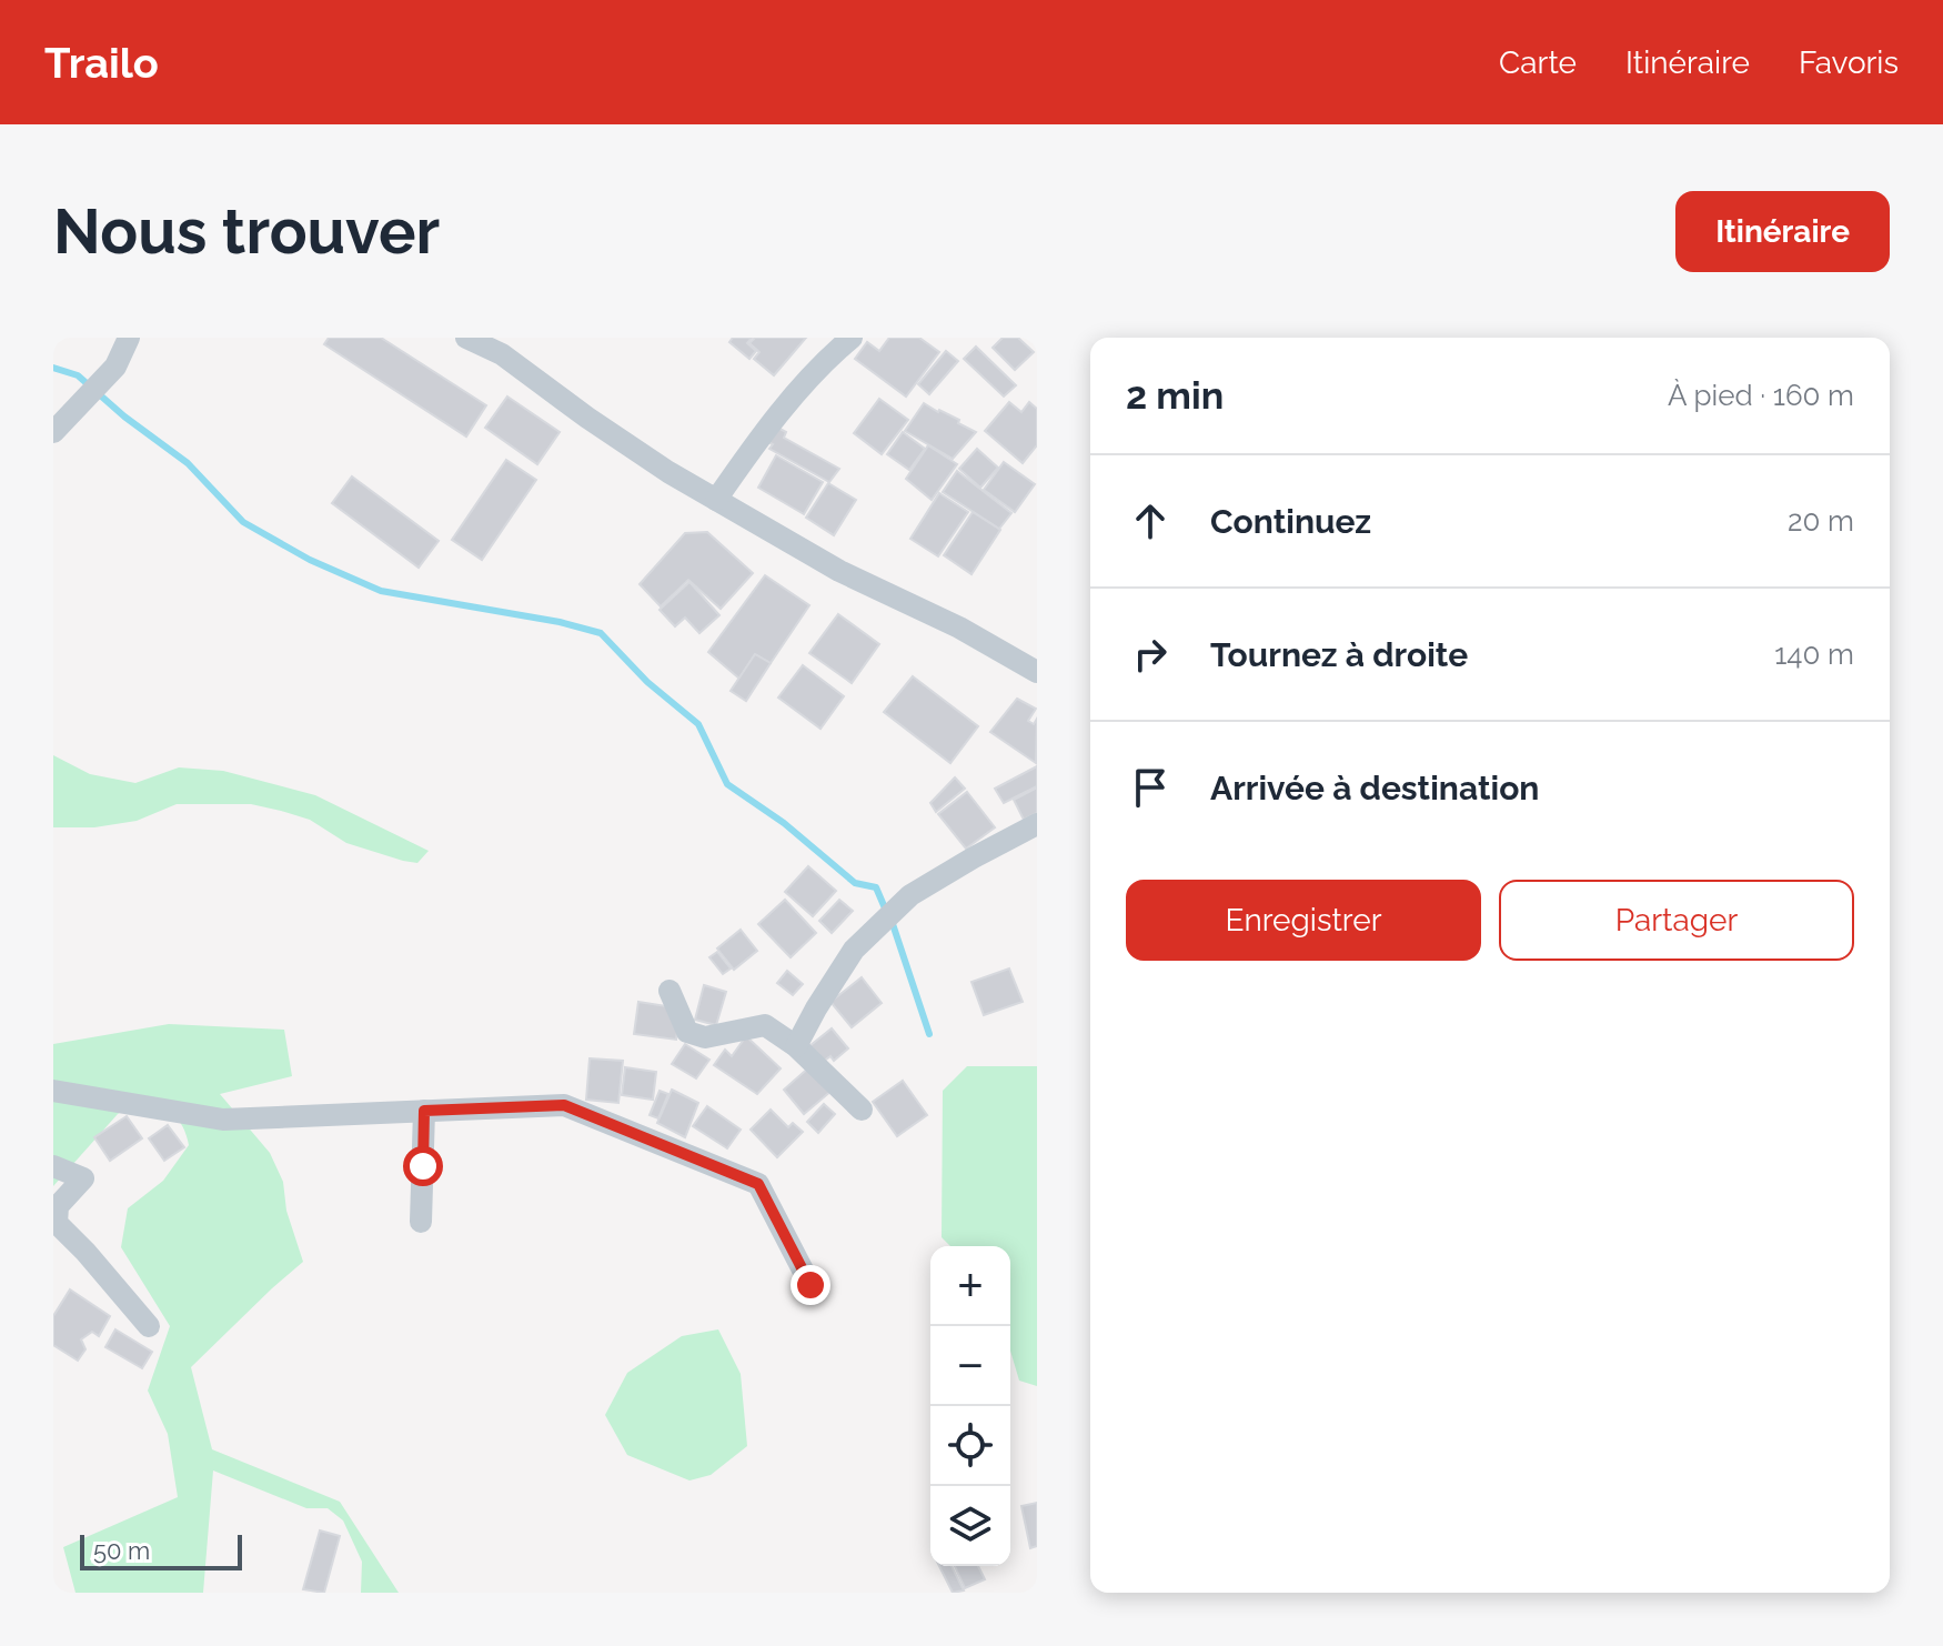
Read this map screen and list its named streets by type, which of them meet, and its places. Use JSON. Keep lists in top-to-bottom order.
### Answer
{
  "scale_bar": "50 m",
  "page": {
    "header": "Trailo",
    "nav": ["Carte", "Itinéraire", "Favoris"],
    "buttons": [
      "Itinéraire",
      ["Enregistrer", "Partager"]
    ],
    "title": "Nous trouver",
    "heading": ["2 min", "À pied · 160 m"],
    "list": [
      ["Continuez", "20 m"],
      ["Tournez à droite", "140 m"],
      "Arrivée à destination"
    ],
    "map_buttons": ["+", "−"],
    "scale": "50 m"
  }
}
